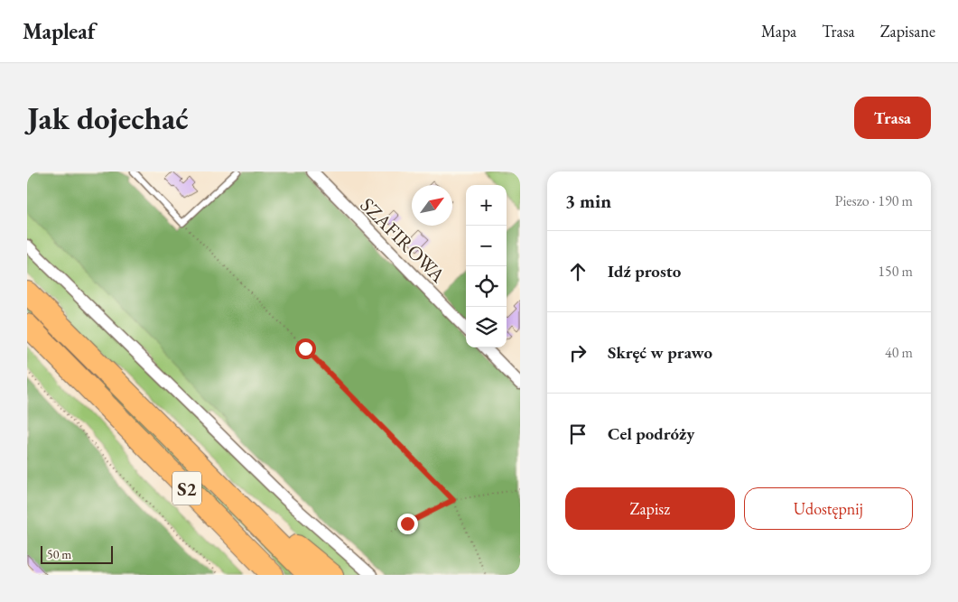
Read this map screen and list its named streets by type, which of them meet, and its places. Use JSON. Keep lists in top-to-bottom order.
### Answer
{
  "streets": {
    "highway": ["S2"],
    "street": ["SZAFIROWA"]
  },
  "scale_bar": "50 m",
  "north": "top right",
  "page": {
    "header": "Mapleaf",
    "nav": ["Mapa", "Trasa", "Zapisane"],
    "buttons": [
      "Trasa",
      ["Zapisz", "Udostępnij"]
    ],
    "title": "Jak dojechać",
    "heading": ["3 min", "Pieszo · 190 m"],
    "map_buttons": ["+", "−"],
    "list": [
      ["Idź prosto", "150 m"],
      ["Skręć w prawo", "40 m"],
      "Cel podróży"
    ],
    "scale": "50 m"
  }
}
